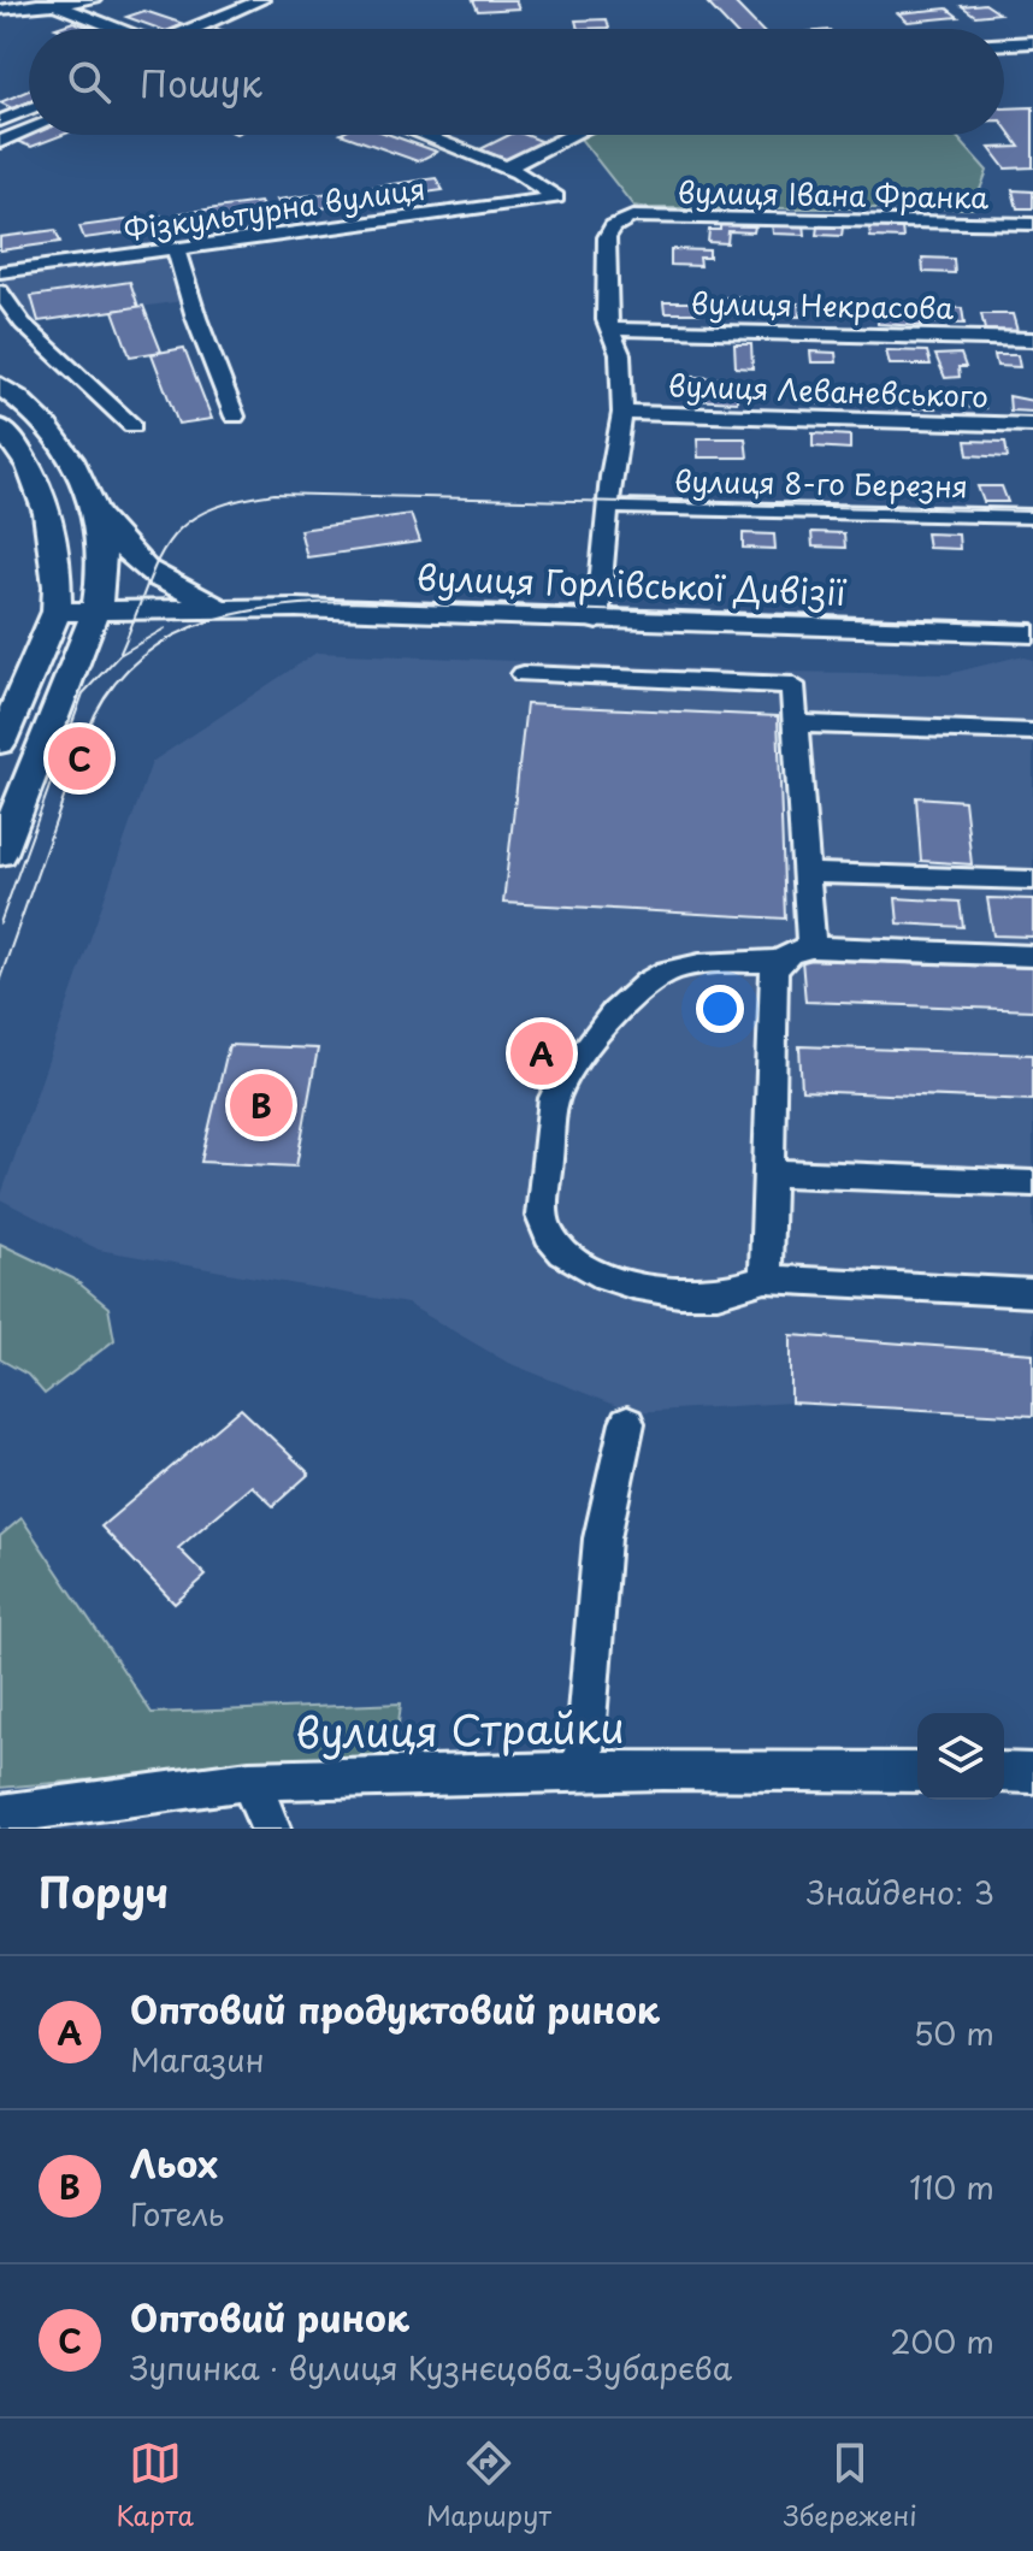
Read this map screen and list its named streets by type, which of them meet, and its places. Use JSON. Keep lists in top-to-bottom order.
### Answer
{
  "streets": {
    "main road": ["вулиця Горлівської Дивізії"],
    "street": [
      "вулиця Івана Франка",
      "Фізкультурна вулиця",
      "вулиця Некрасова",
      "вулиця Леваневського",
      "вулиця 8-го Березня",
      "вулиця Страйки"
    ]
  },
  "crossings": [
    ["вулиця Івана Франка", "вулиця Некрасова"]
  ],
  "page": {
    "search": "Пошук",
    "pins": ["C", "A", "B"],
    "heading": ["Поруч", "Знайдено: 3"],
    "list": [
      {
        "mark": "A",
        "name": "Оптовий продуктовий ринок",
        "note": "Магазин",
        "value": "50 m"
      },
      {
        "mark": "B",
        "name": "Льох",
        "note": "Готель",
        "value": "110 m"
      },
      {
        "mark": "C",
        "name": "Оптовий ринок",
        "note": "Зупинка · вулиця Кузнєцова-Зубарєва",
        "value": "200 m"
      }
    ],
    "nav": ["Карта", "Маршрут", "Збережені"]
  }
}
